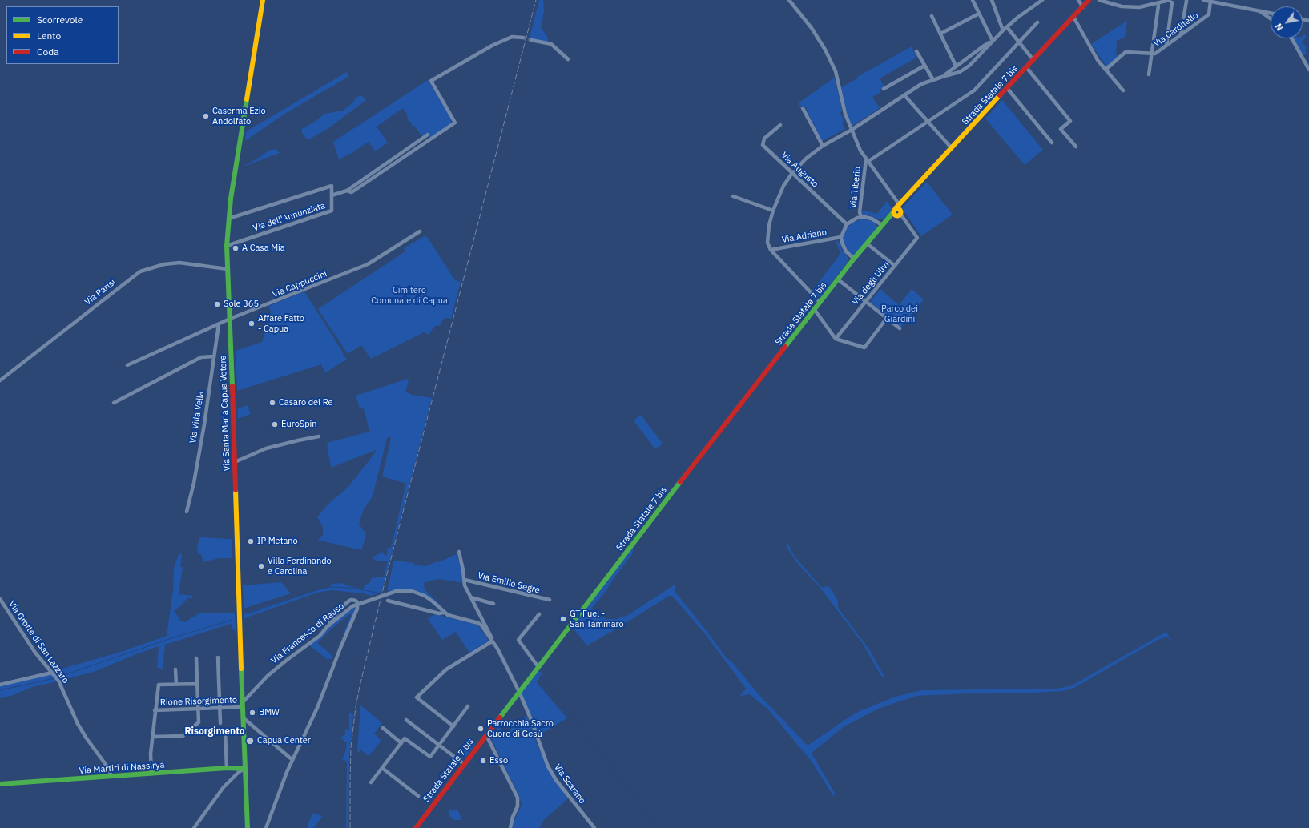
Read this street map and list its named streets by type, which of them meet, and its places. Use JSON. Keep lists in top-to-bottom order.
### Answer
{
  "streets": {
    "main road": ["Strada Statale 7 bis", "Via Santa Maria Capua Vetere", "Via Martiri di Nassirya"],
    "street": [
      "Via Carditello",
      "Via Augusto",
      "Via Tiberio",
      "Via dell'Annunziata",
      "Via Adriano",
      "Via degli Ulivi",
      "Via Cappuccini",
      "Via Parisi",
      "Via Villa Vella",
      "Via Emilio Segrè",
      "Via Francesco di Rauso",
      "Via Grotte di San Lazzaro",
      "Rione Risorgimento",
      "Via Scarano"
    ]
  },
  "crossings": [
    ["Strada Statale 7 bis", "Via degli Ulivi"],
    ["Strada Statale 7 bis", "Via Scarano"],
    ["Via dell'Annunziata", "Via Santa Maria Capua Vetere"],
    ["Via Cappuccini", "Via Santa Maria Capua Vetere"],
    ["Via Cappuccini", "Via Villa Vella"],
    ["Via Parisi", "Via Santa Maria Capua Vetere"],
    ["Via Santa Maria Capua Vetere", "Via Francesco di Rauso"],
    ["Via Santa Maria Capua Vetere", "Rione Risorgimento"],
    ["Via Santa Maria Capua Vetere", "Via Martiri di Nassirya"],
    ["Via Francesco di Rauso", "Rione Risorgimento"],
    ["Via Grotte di San Lazzaro", "Via Martiri di Nassirya"],
    ["Rione Risorgimento", "Via Martiri di Nassirya"]
  ],
  "districts": ["Risorgimento"],
  "parks": ["Cimitero Comunale di Capua", "Parco dei Giardini"],
  "places": [
    "Caserma Ezio Andolfato",
    "A Casa Mia",
    "Sole 365",
    "Affare Fatto - Capua",
    "Casaro del Re",
    "EuroSpin",
    "IP Metano",
    "Villa Ferdinando e Carolina",
    "GT Fuel - San Tammaro",
    "BMW",
    "Parrocchia Sacro Cuore di Gesù",
    "Capua Center",
    "Esso"
  ],
  "legend": ["Scorrevole", "Lento", "Coda"],
  "north": "bottom left"
}
